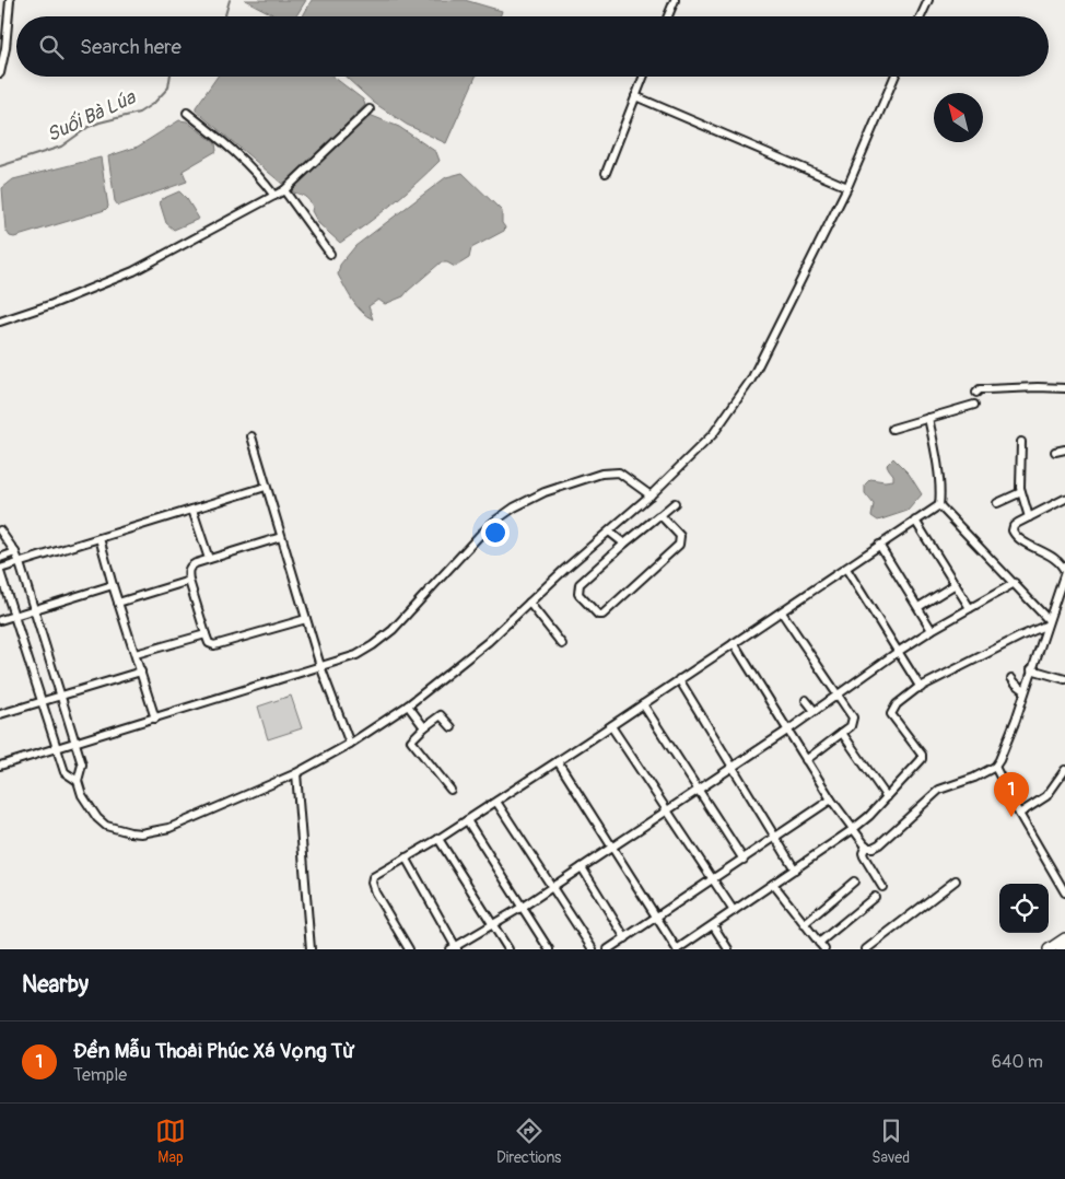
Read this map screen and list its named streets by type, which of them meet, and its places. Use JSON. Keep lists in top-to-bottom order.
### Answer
{
  "water": ["Suối Bà Lúa"],
  "north": "top left",
  "page": {
    "search": "Search here",
    "pins": "1",
    "heading": "Nearby",
    "list": [
      {
        "mark": "1",
        "name": "Đền Mẫu Thoải Phúc Xá Vọng Từ",
        "note": "Temple",
        "value": "640 m"
      }
    ],
    "nav": ["Map", "Directions", "Saved"]
  }
}
